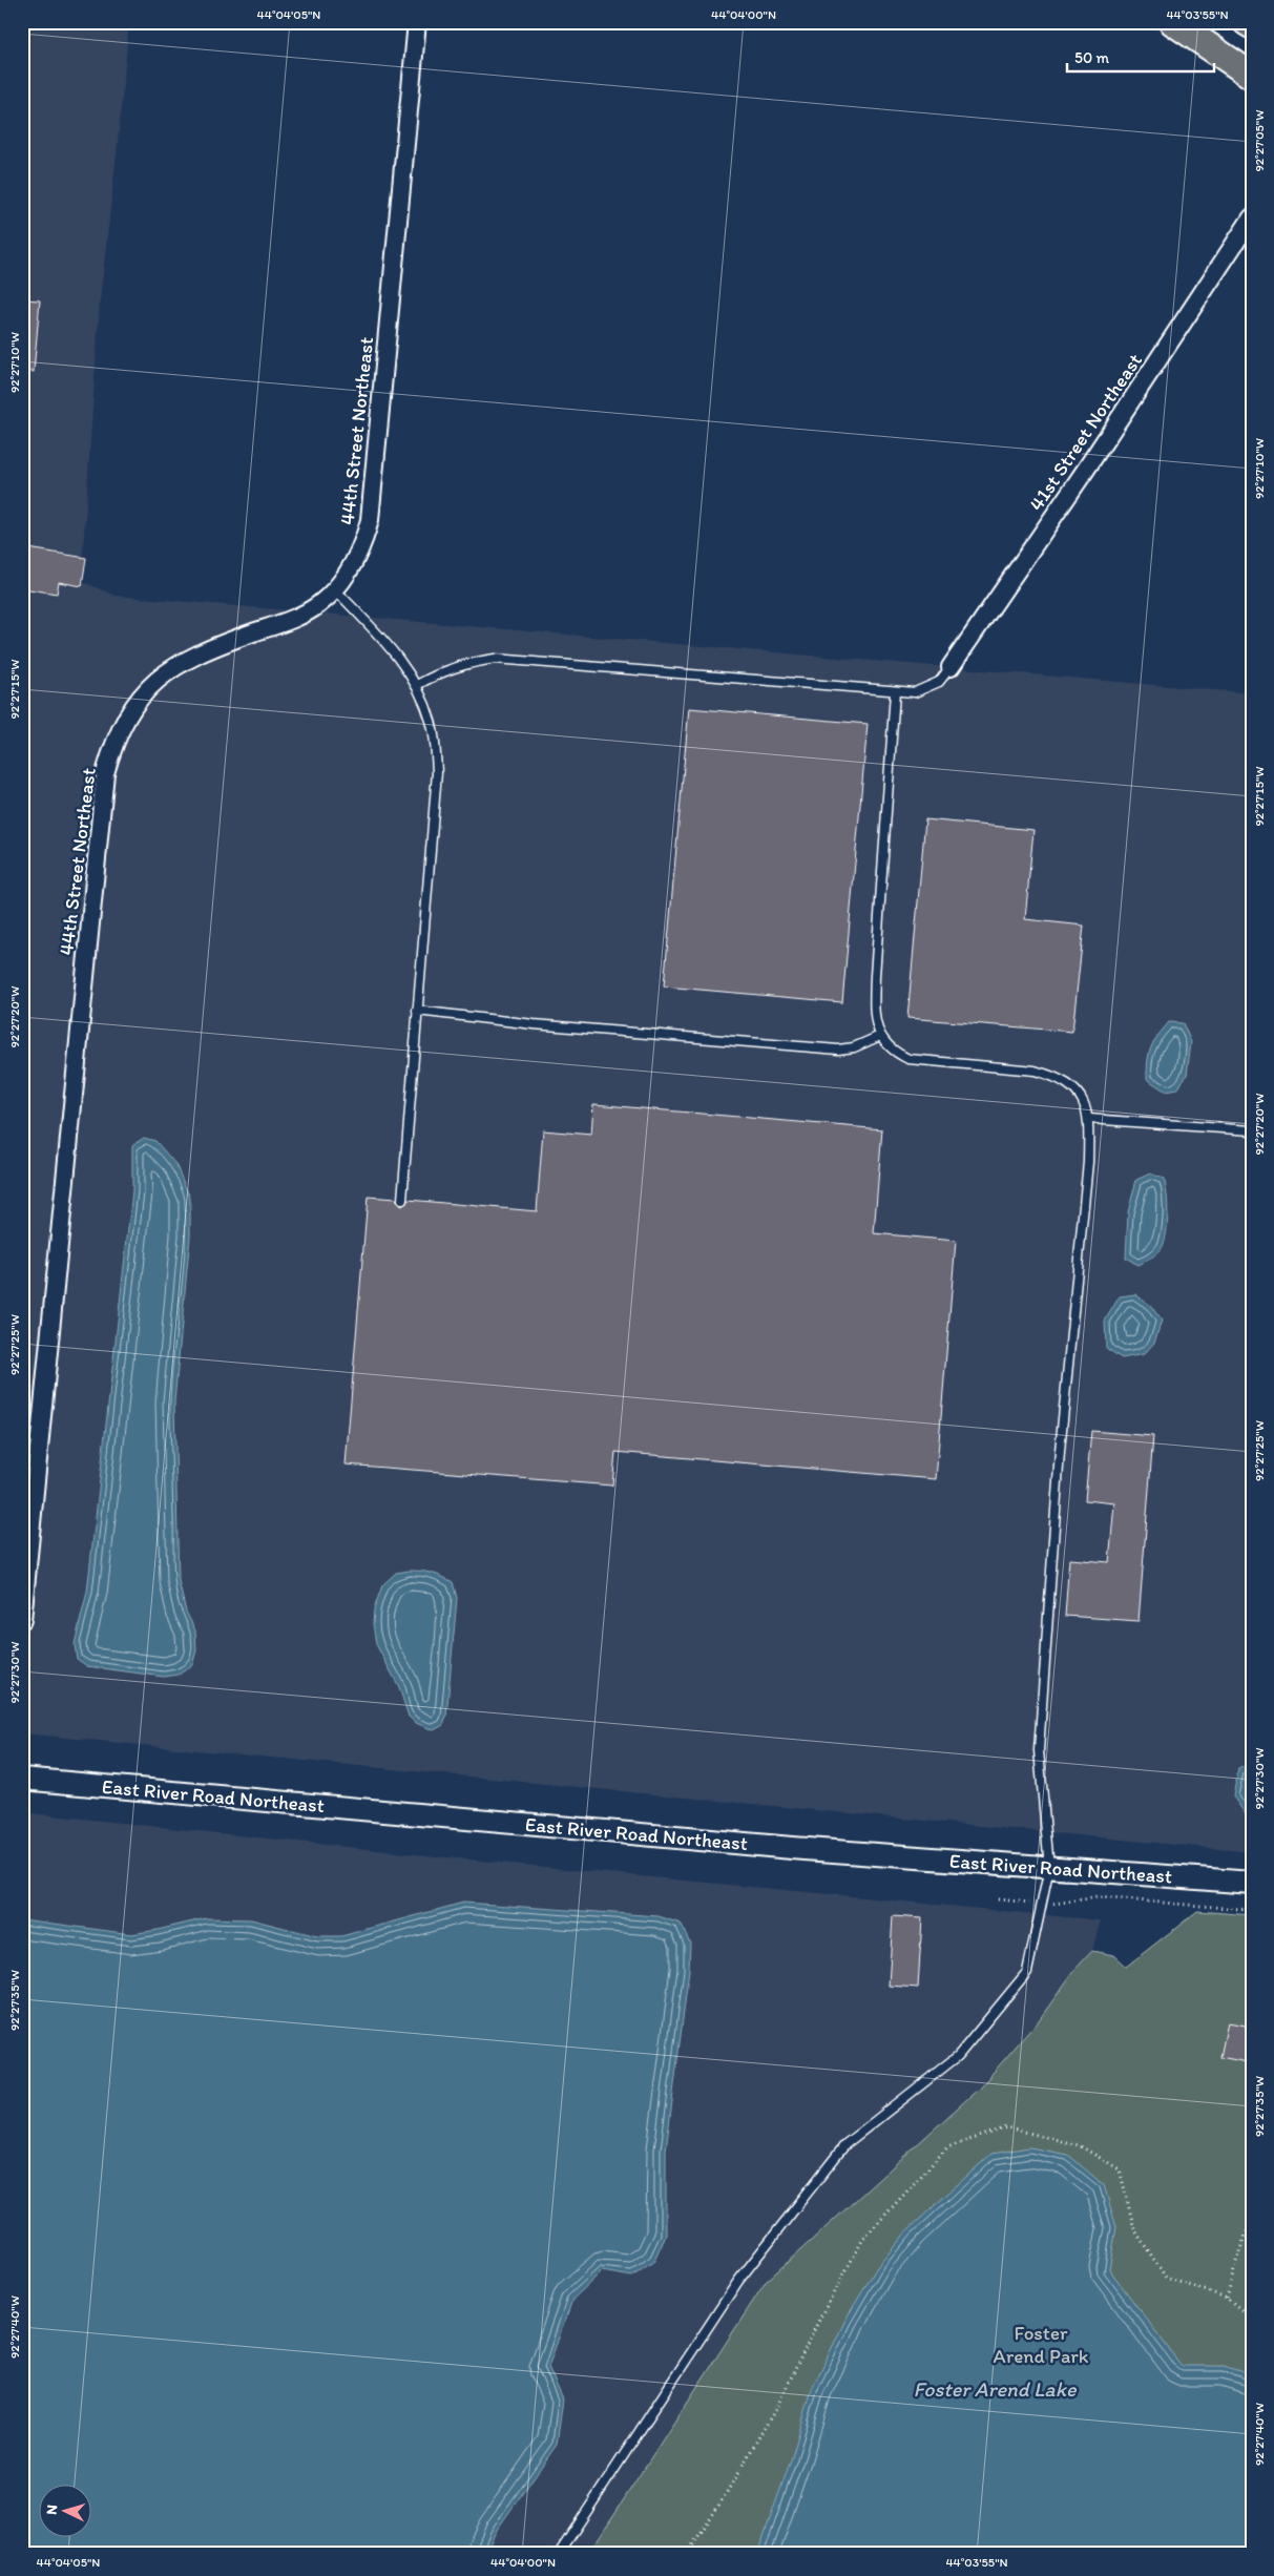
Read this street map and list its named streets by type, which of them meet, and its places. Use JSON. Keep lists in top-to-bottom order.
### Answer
{
  "streets": {
    "street": ["44th Street Northeast", "41st Street Northeast", "East River Road Northeast"]
  },
  "water": ["Foster Arend Lake"],
  "parks": ["Foster Arend Park"],
  "scale_bar": "50 m",
  "north": "left",
  "coordinates": [
    "44°04'05\"N",
    "44°04'00\"N",
    "44°03'55\"N",
    "92°27'05\"W",
    "92°27'10\"W",
    "92°27'15\"W",
    "92°27'20\"W",
    "92°27'25\"W",
    "92°27'30\"W",
    "92°27'35\"W",
    "92°27'40\"W"
  ]
}
